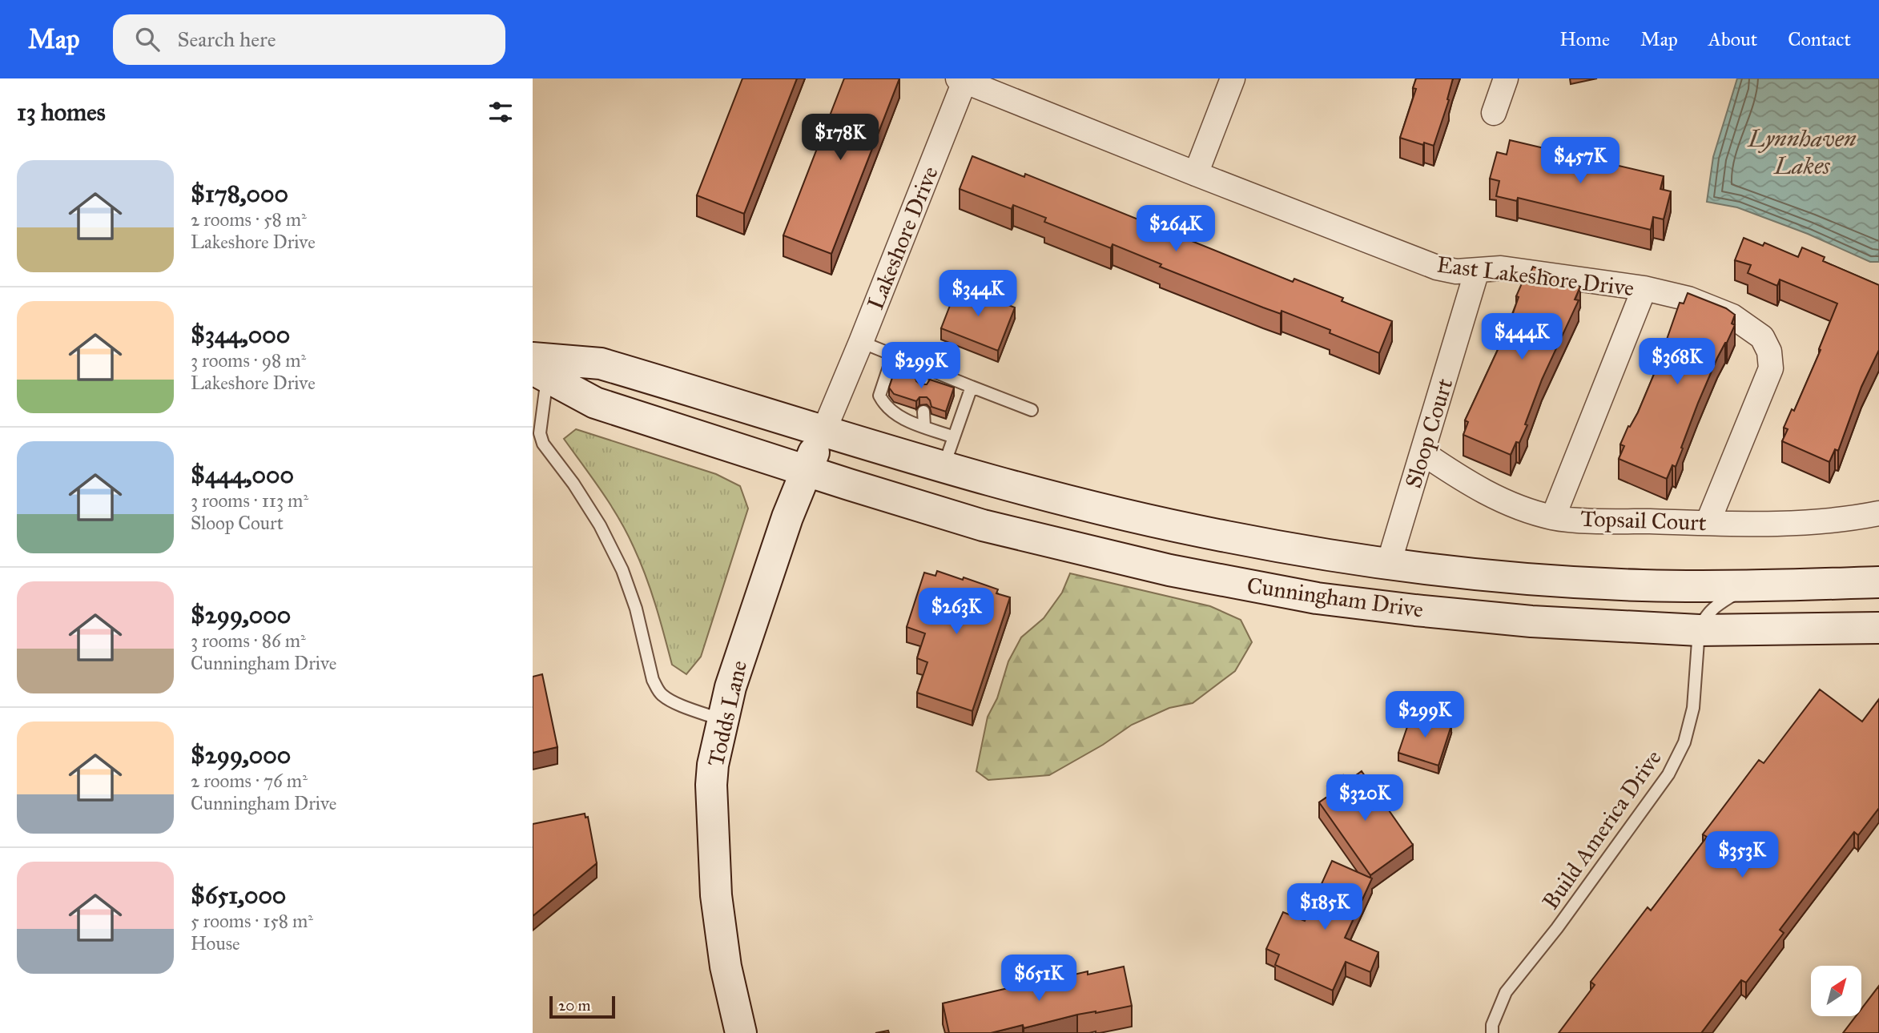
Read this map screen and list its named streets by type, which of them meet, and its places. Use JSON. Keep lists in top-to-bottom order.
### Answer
{
  "streets": {
    "main road": ["Cunningham Drive", "Todds Lane"],
    "street": [
      "Lakeshore Drive",
      "East Lakeshore Drive",
      "Sloop Court",
      "Topsail Court"
    ],
    "lane": ["Build America Drive"]
  },
  "crossings": [
    ["Lakeshore Drive", "East Lakeshore Drive"],
    ["Lakeshore Drive", "Cunningham Drive"],
    ["Lakeshore Drive", "Todds Lane"],
    ["East Lakeshore Drive", "Sloop Court"],
    ["East Lakeshore Drive", "Topsail Court"],
    ["Sloop Court", "Topsail Court"],
    ["Sloop Court", "Cunningham Drive"],
    ["Cunningham Drive", "Todds Lane"],
    ["Cunningham Drive", "Build America Drive"]
  ],
  "water": ["Lynnhaven Lakes"],
  "scale_bar": "20 m",
  "north": "top right",
  "page": {
    "header": "Map",
    "search": "Search here",
    "nav": [
      "Home",
      "Map",
      "About",
      "Contact"
    ],
    "heading": "13 homes",
    "price": [
      "$178K",
      "$457K",
      "$264K",
      "$344K",
      "$444K",
      "$368K",
      "$299K",
      "$263K",
      "$299K",
      "$320K",
      "$353K",
      "$185K",
      "$651K"
    ],
    "list": [
      {
        "name": "$178,000",
        "note": "2 rooms · 58 m² · Lakeshore Drive"
      },
      {
        "name": "$344,000",
        "note": "3 rooms · 98 m² · Lakeshore Drive"
      },
      {
        "name": "$444,000",
        "note": "3 rooms · 113 m² · Sloop Court"
      },
      {
        "name": "$299,000",
        "note": "3 rooms · 86 m² · Cunningham Drive"
      },
      {
        "name": "$299,000",
        "note": "2 rooms · 76 m² · Cunningham Drive"
      },
      {
        "name": "$651,000",
        "note": "5 rooms · 158 m² · House"
      }
    ],
    "scale": "20 m"
  }
}
